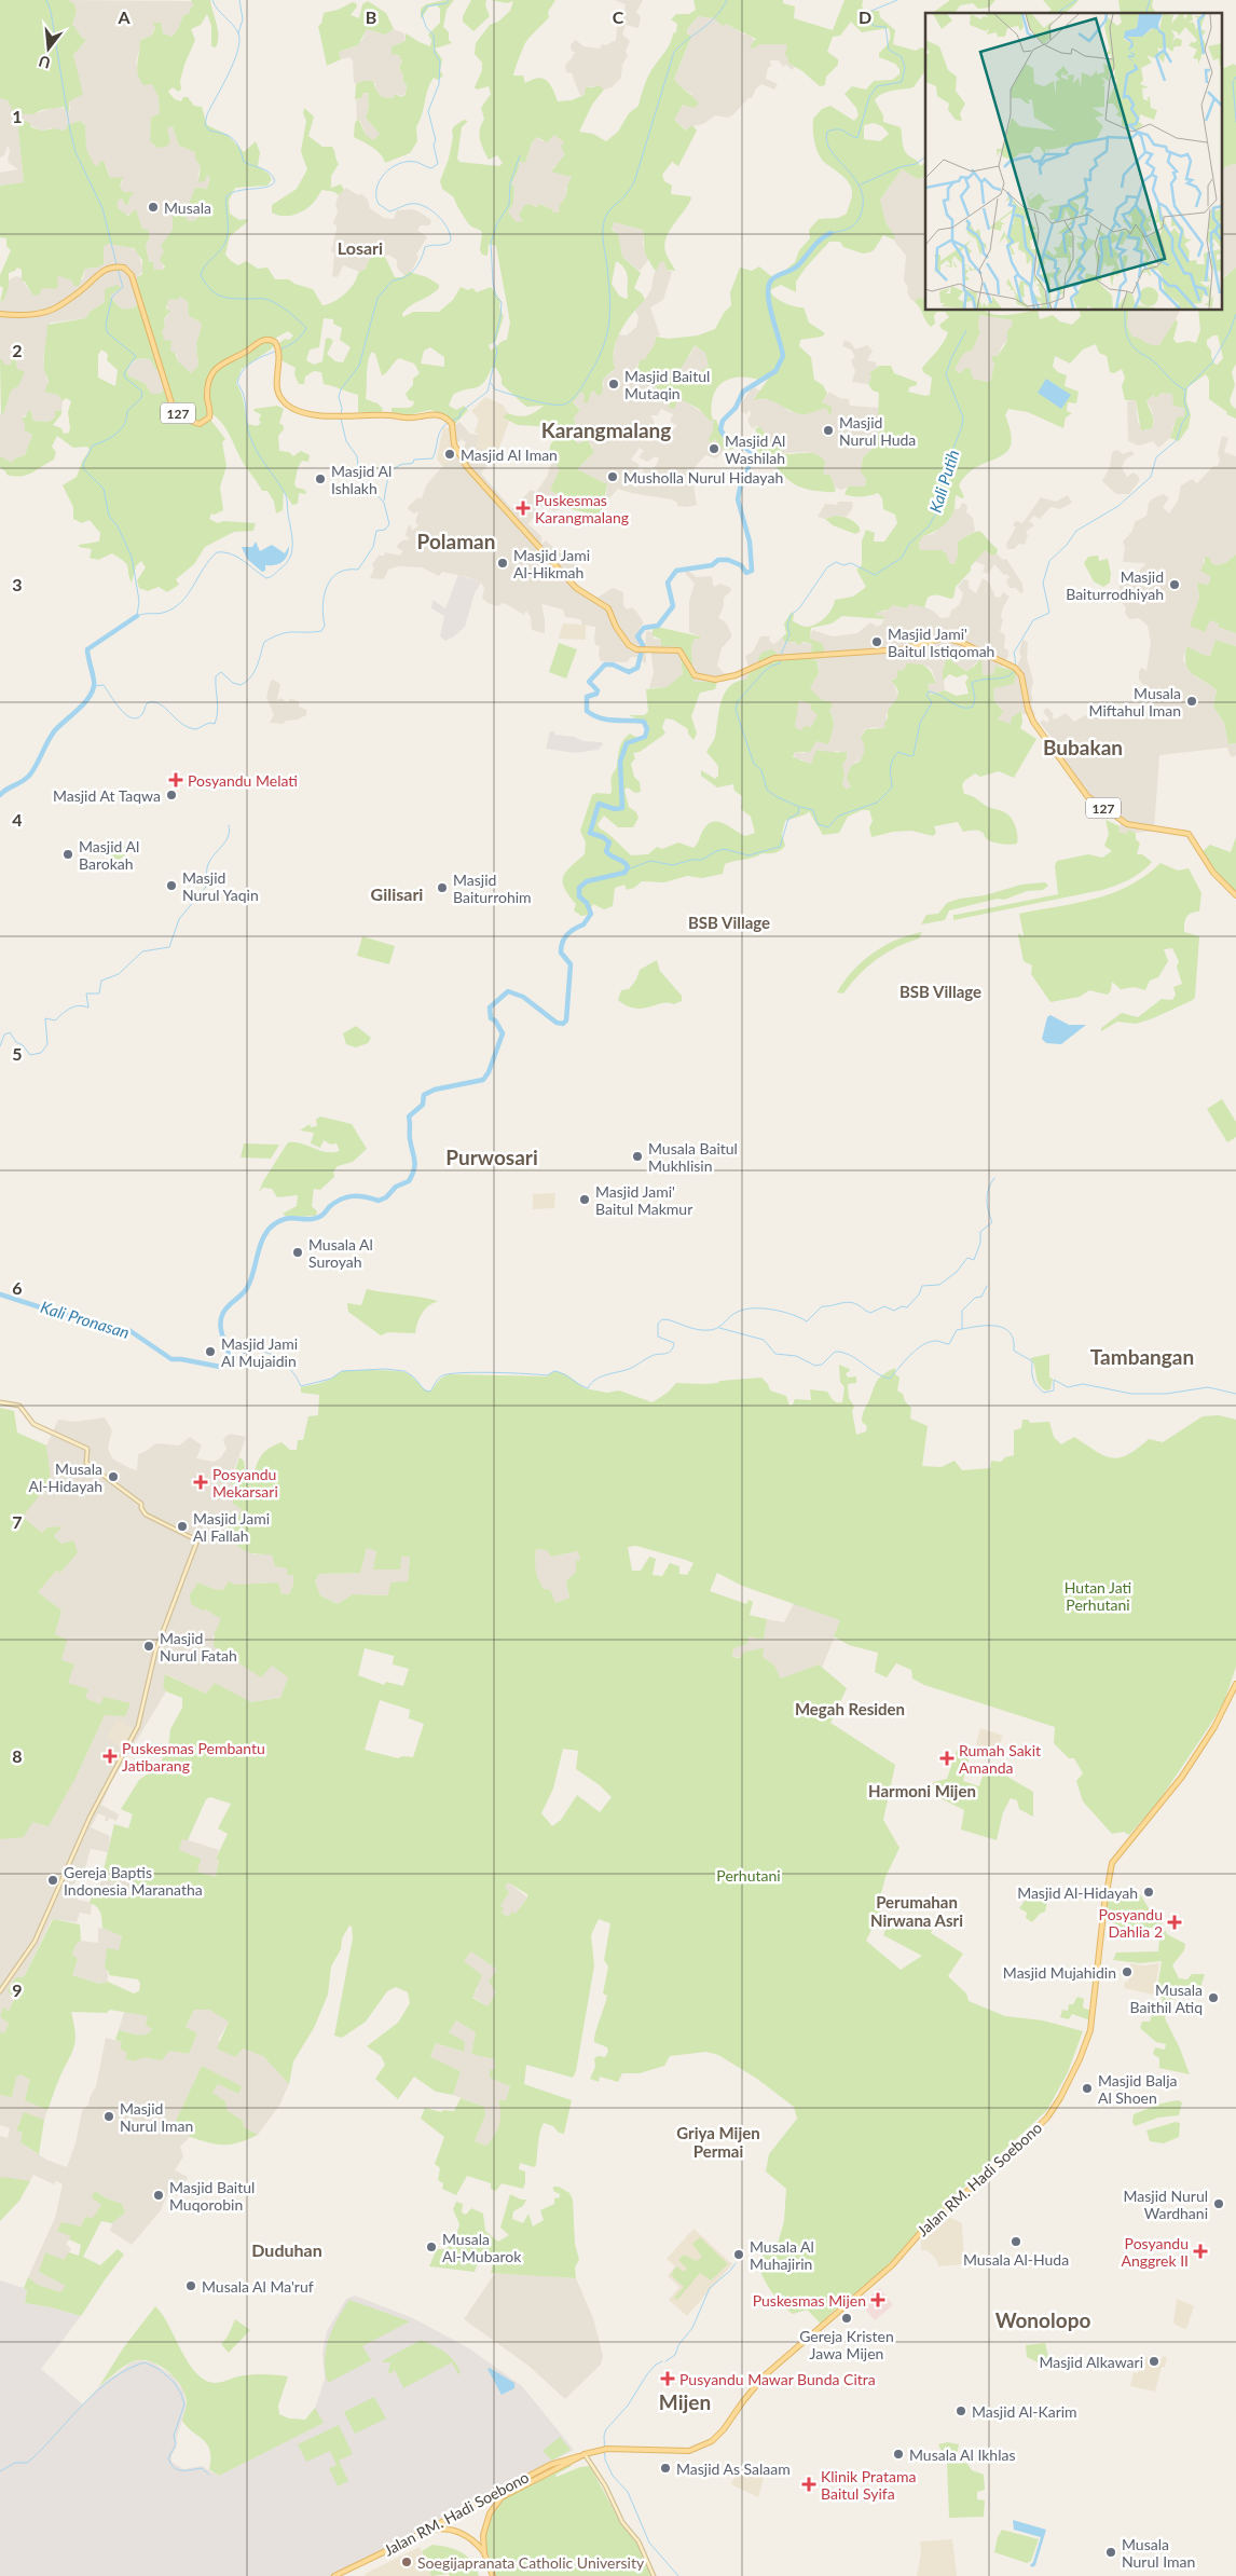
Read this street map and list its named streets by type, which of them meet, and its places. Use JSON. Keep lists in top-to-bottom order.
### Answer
{
  "streets": {
    "main road": ["127", "Jalan RM. Hadi Soebono"]
  },
  "districts": [
    "Losari",
    "Karangmalang",
    "Polaman",
    "Bubakan",
    "Gilisari",
    "BSB Village",
    "BSB Village",
    "Purwosari",
    "Tambangan",
    "Megah Residen",
    "Harmoni Mijen",
    "Perumahan Nirwana Asri",
    "Griya Mijen Permai",
    "Duduhan",
    "Wonolopo",
    "Mijen"
  ],
  "water": ["Kali Putih", "Kali Pronasan"],
  "parks": ["Hutan Jati Perhutani", "Perhutani"],
  "places": {
    "other": [
      "Musala",
      "Masjid Baitul Mutaqin",
      "Masjid Nurul Huda",
      "Masjid Al Washilah",
      "Masjid Al Iman",
      "Musholla Nurul Hidayah",
      "Masjid Al Ishlakh",
      "Masjid Jami Al-Hikmah",
      "Masjid Baiturrodhiyah",
      "Masjid Jami' Baitul Istiqomah",
      "Musala Miftahul Iman",
      "Masjid At Taqwa",
      "Masjid Al Barokah",
      "Masjid Nurul Yaqin",
      "Masjid Baiturrohim",
      "Musala Baitul Mukhlisin",
      "Masjid Jami' Baitul Makmur",
      "Musala Al Suroyah",
      "Masjid Jami Al Mujaidin",
      "Musala Al-Hidayah",
      "Masjid Jami Al Fallah",
      "Masjid Nurul Fatah",
      "Gereja Baptis Indonesia Maranatha",
      "Masjid Al-Hidayah",
      "Masjid Mujahidin",
      "Musala Baithil Atiq",
      "Masjid Balja Al Shoen",
      "Masjid Nurul Iman",
      "Masjid Baitul Muqorobin",
      "Masjid Nurul Wardhani",
      "Musala Al-Huda",
      "Musala Al-Mubarok",
      "Musala Al Muhajirin",
      "Musala Al Ma'ruf",
      "Gereja Kristen Jawa Mijen",
      "Masjid Alkawari",
      "Masjid Al-Karim",
      "Musala Al Ikhlas",
      "Masjid As Salaam",
      "Musala Nurul Iman",
      "Soegijapranata Catholic University"
    ],
    "health": [
      "Puskesmas Karangmalang",
      "Posyandu Melati",
      "Posyandu Mekarsari",
      "Puskesmas Pembantu Jatibarang",
      "Rumah Sakit Amanda",
      "Posyandu Dahlia 2",
      "Posyandu Anggrek II",
      "Puskesmas Mijen",
      "Pusyandu Mawar Bunda Citra",
      "Klinik Pratama Baitul Syifa"
    ]
  },
  "north": "bottom",
  "grid": {
    "columns": [
      "A",
      "B",
      "C",
      "D"
    ],
    "rows": [
      "1",
      "2",
      "3",
      "4",
      "5",
      "6",
      "7",
      "8",
      "9"
    ]
  }
}
